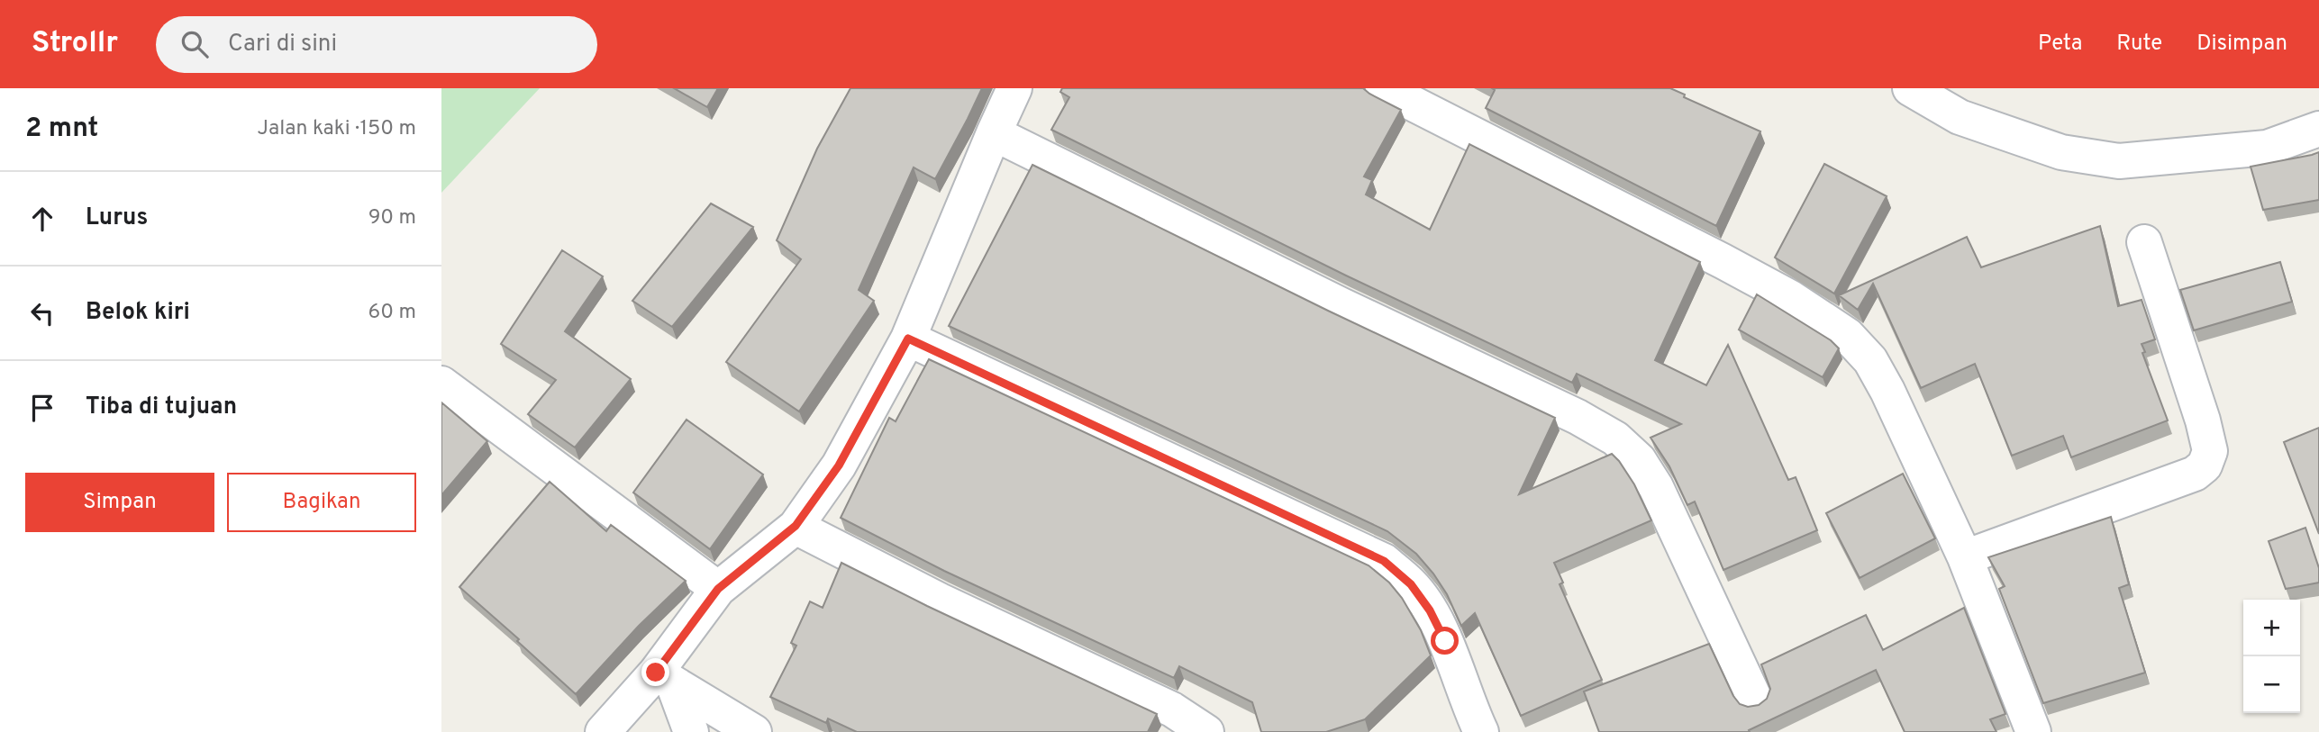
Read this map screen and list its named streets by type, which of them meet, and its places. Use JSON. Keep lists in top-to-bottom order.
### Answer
{
  "page": {
    "header": "Strollr",
    "search": "Cari di sini",
    "nav": ["Peta", "Rute", "Disimpan"],
    "heading": ["2 mnt", "Jalan kaki · 150 m"],
    "list": [
      ["Lurus", "90 m"],
      ["Belok kiri", "60 m"],
      "Tiba di tujuan"
    ],
    "buttons": ["Simpan", "Bagikan"],
    "map_buttons": ["+", "−"]
  }
}
